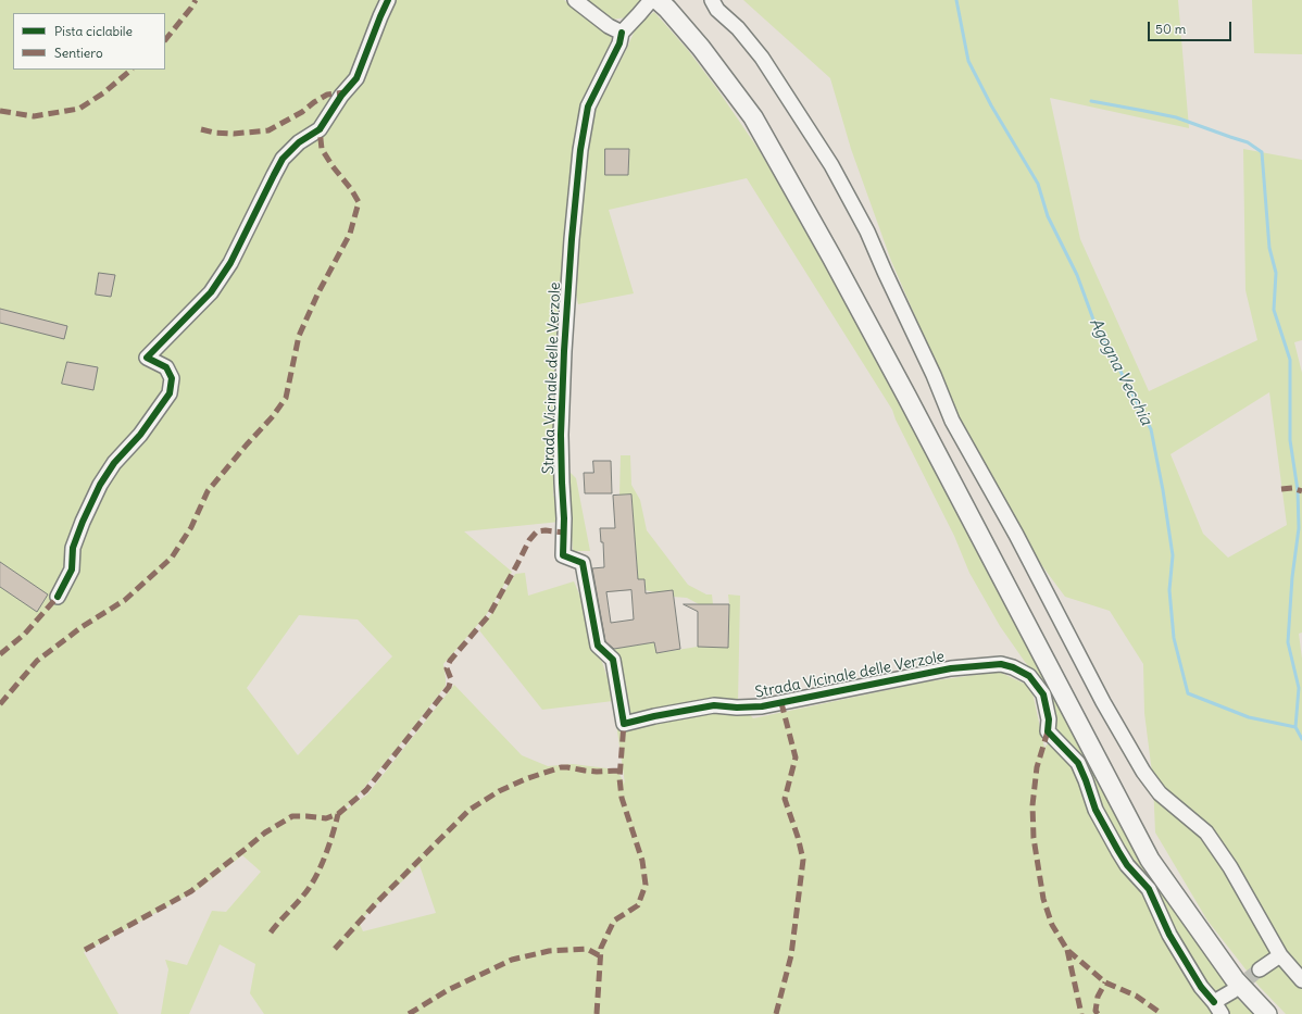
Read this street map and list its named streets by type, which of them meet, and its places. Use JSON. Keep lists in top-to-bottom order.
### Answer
{
  "streets": {
    "street": ["Strada Vicinale delle Verzole"]
  },
  "water": ["Agogna Vecchia"],
  "legend": ["Pista ciclabile", "Sentiero"],
  "scale_bar": "50 m"
}
